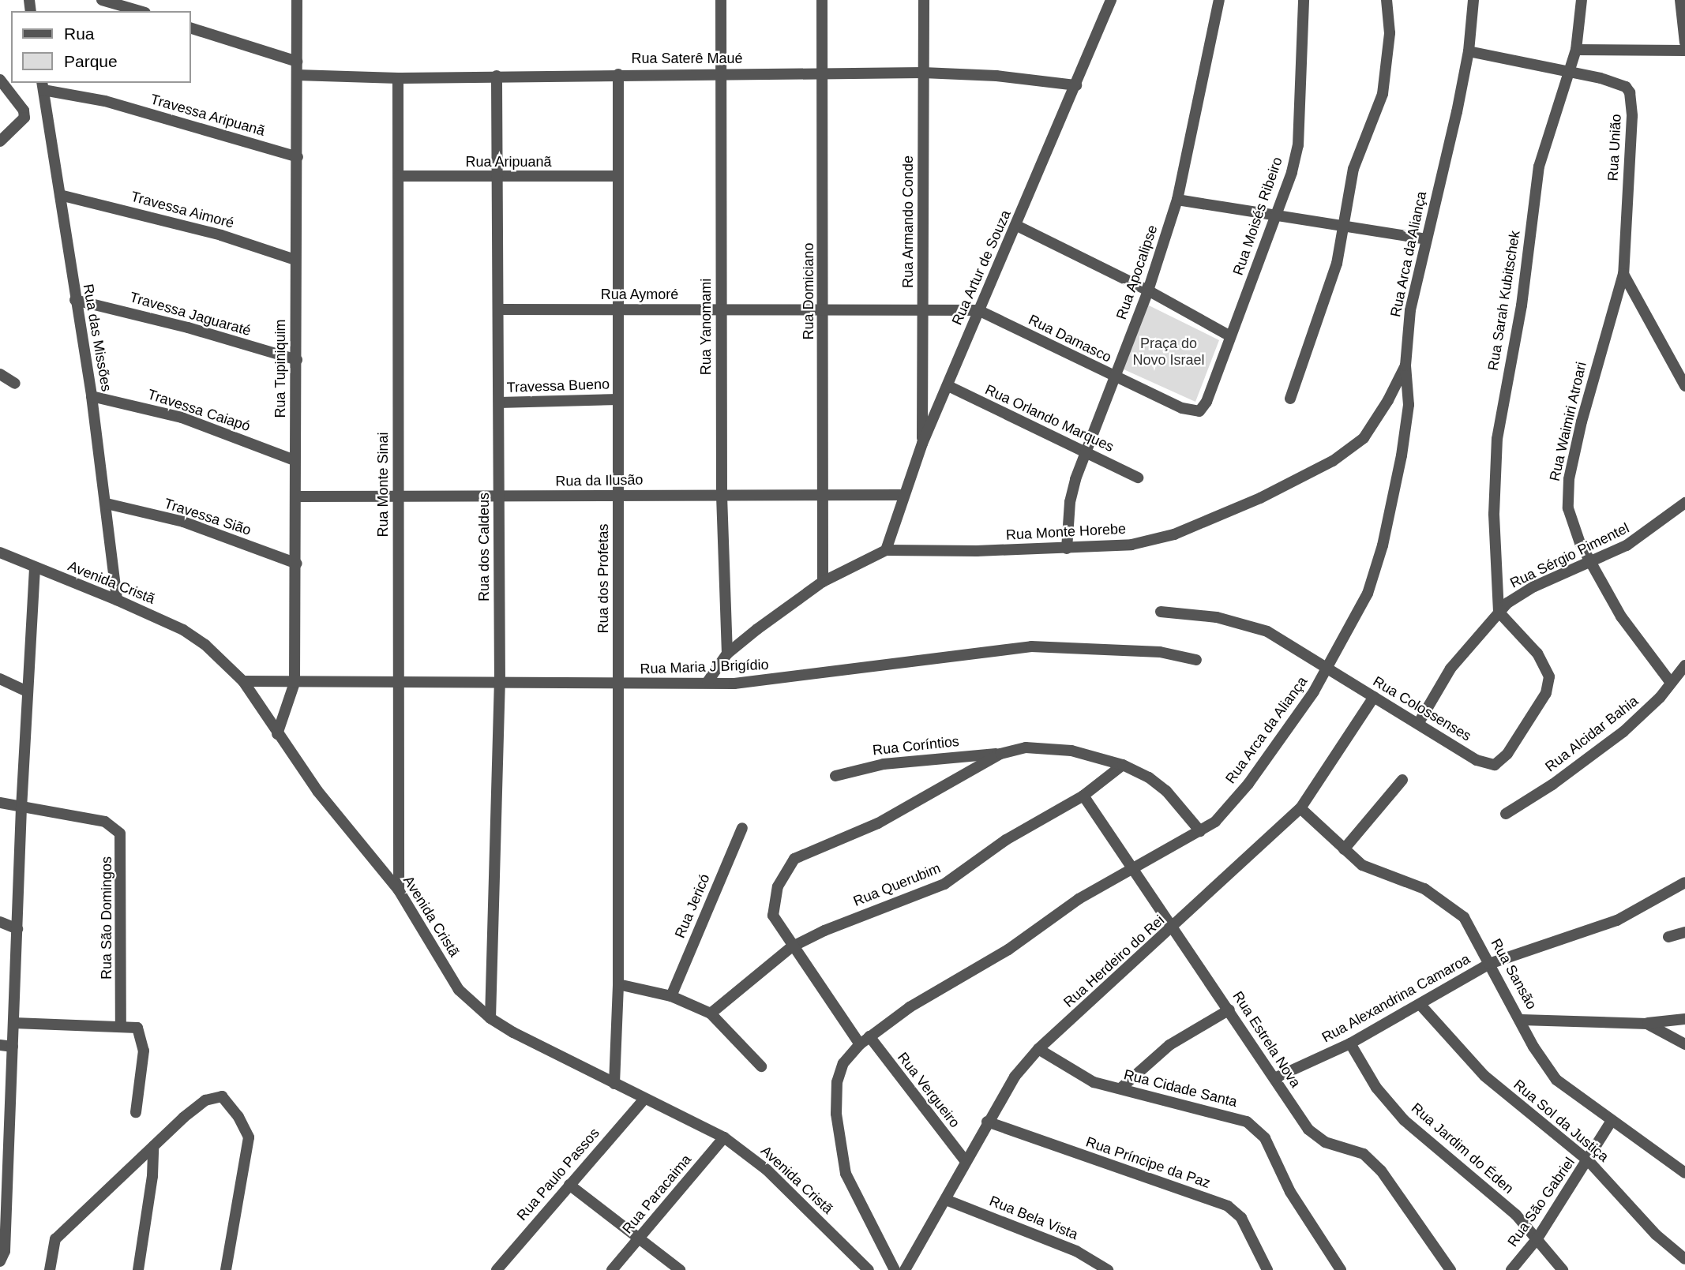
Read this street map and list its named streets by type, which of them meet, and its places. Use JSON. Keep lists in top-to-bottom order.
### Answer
{
  "streets": {
    "street": [
      "Rua Saterê Maué",
      "Travessa Aripuanã",
      "Rua União",
      "Rua Aripuanã",
      "Travessa Aimoré",
      "Rua Moisés Ribeiro",
      "Rua Armando Conde",
      "Rua Arca da Aliança",
      "Rua Artur de Souza",
      "Rua Apocalipse",
      "Rua Domiciano",
      "Rua Aymoré",
      "Rua Sarah Kubitschek",
      "Travessa Jaguaraté",
      "Rua Yanomami",
      "Rua das Missões",
      "Rua Damasco",
      "Rua Tupiniquim",
      "Travessa Bueno",
      "Travessa Caiapó",
      "Rua Orlando Marques",
      "Rua Waimiri Atroari",
      "Rua da Ilusão",
      "Rua Monte Sinai",
      "Travessa Sião",
      "Rua Monte Horebe",
      "Rua dos Caldeus",
      "Rua Sérgio Pimentel",
      "Rua dos Profetas",
      "Avenida Cristã",
      "Rua Maria J Brigídio",
      "Rua Colossenses",
      "Rua Alcidar Bahia",
      "Rua Coríntios",
      "Rua Querubim",
      "Rua Jericó",
      "Rua São Domingos",
      "Rua Herdeiro do Rei",
      "Rua Sansão",
      "Rua Alexandrina Camaroa",
      "Rua Estrela Nova",
      "Rua Cidade Santa",
      "Rua Vergueiro",
      "Rua Sol da Justiça",
      "Rua Jardim do Éden",
      "Rua Príncipe da Paz",
      "Rua Paulo Passos",
      "Rua Paracaima",
      "Rua São Gabriel",
      "Rua Bela Vista"
    ]
  },
  "crossings": [
    ["Rua Saterê Maué", "Rua Armando Conde"],
    ["Rua Saterê Maué", "Rua Artur de Souza"],
    ["Rua Saterê Maué", "Rua Domiciano"],
    ["Rua Saterê Maué", "Rua Yanomami"],
    ["Rua Saterê Maué", "Rua Tupiniquim"],
    ["Rua Saterê Maué", "Rua Monte Sinai"],
    ["Rua Saterê Maué", "Rua dos Caldeus"],
    ["Rua Saterê Maué", "Rua dos Profetas"],
    ["Travessa Aripuanã", "Rua das Missões"],
    ["Travessa Aripuanã", "Rua Tupiniquim"],
    ["Rua União", "Rua Arca da Aliança"],
    ["Rua União", "Rua Sarah Kubitschek"],
    ["Rua União", "Rua Waimiri Atroari"],
    ["Rua Aripuanã", "Rua Monte Sinai"],
    ["Rua Aripuanã", "Rua dos Caldeus"],
    ["Rua Aripuanã", "Rua dos Profetas"],
    ["Travessa Aimoré", "Rua das Missões"],
    ["Travessa Aimoré", "Rua Tupiniquim"],
    ["Rua Moisés Ribeiro", "Rua Damasco"],
    ["Rua Armando Conde", "Rua Artur de Souza"],
    ["Rua Armando Conde", "Rua Aymoré"],
    ["Rua Arca da Aliança", "Rua Monte Horebe"],
    ["Rua Arca da Aliança", "Rua Colossenses"],
    ["Rua Arca da Aliança", "Rua Estrela Nova"],
    ["Rua Arca da Aliança", "Rua Vergueiro"],
    ["Rua Artur de Souza", "Rua Aymoré"],
    ["Rua Artur de Souza", "Rua Damasco"],
    ["Rua Artur de Souza", "Rua Orlando Marques"],
    ["Rua Artur de Souza", "Rua da Ilusão"],
    ["Rua Artur de Souza", "Rua Monte Horebe"],
    ["Rua Apocalipse", "Rua Damasco"],
    ["Rua Apocalipse", "Rua Orlando Marques"],
    ["Rua Apocalipse", "Rua Monte Horebe"],
    ["Rua Domiciano", "Rua Aymoré"],
    ["Rua Domiciano", "Rua da Ilusão"],
    ["Rua Domiciano", "Rua Monte Horebe"],
    ["Rua Aymoré", "Rua Yanomami"],
    ["Rua Aymoré", "Rua Damasco"],
    ["Rua Aymoré", "Rua dos Caldeus"],
    ["Rua Aymoré", "Rua dos Profetas"],
    ["Rua Sarah Kubitschek", "Rua Sérgio Pimentel"],
    ["Rua Sarah Kubitschek", "Rua Colossenses"],
    ["Travessa Jaguaraté", "Rua das Missões"],
    ["Travessa Jaguaraté", "Rua Tupiniquim"],
    ["Rua Yanomami", "Rua da Ilusão"],
    ["Rua Yanomami", "Rua Monte Horebe"],
    ["Rua das Missões", "Travessa Caiapó"],
    ["Rua das Missões", "Travessa Sião"],
    ["Rua das Missões", "Avenida Cristã"],
    ["Rua Tupiniquim", "Travessa Caiapó"],
    ["Rua Tupiniquim", "Rua da Ilusão"],
    ["Rua Tupiniquim", "Travessa Sião"],
    ["Rua Tupiniquim", "Avenida Cristã"],
    ["Rua Tupiniquim", "Rua Maria J Brigídio"],
    ["Travessa Bueno", "Rua dos Caldeus"],
    ["Travessa Bueno", "Rua dos Profetas"],
    ["Rua Waimiri Atroari", "Rua Sérgio Pimentel"],
    ["Rua Waimiri Atroari", "Rua Alcidar Bahia"],
    ["Rua da Ilusão", "Rua Monte Sinai"],
    ["Rua da Ilusão", "Rua dos Caldeus"],
    ["Rua da Ilusão", "Rua dos Profetas"],
    ["Rua Monte Sinai", "Avenida Cristã"],
    ["Rua Monte Sinai", "Rua Maria J Brigídio"],
    ["Rua Monte Horebe", "Rua Maria J Brigídio"],
    ["Rua dos Caldeus", "Avenida Cristã"],
    ["Rua dos Caldeus", "Rua Maria J Brigídio"],
    ["Rua Sérgio Pimentel", "Rua Colossenses"],
    ["Rua dos Profetas", "Avenida Cristã"],
    ["Rua dos Profetas", "Rua Maria J Brigídio"],
    ["Avenida Cristã", "Rua Maria J Brigídio"],
    ["Avenida Cristã", "Rua Paulo Passos"],
    ["Avenida Cristã", "Rua Paracaima"],
    ["Rua Colossenses", "Rua Herdeiro do Rei"],
    ["Rua Querubim", "Rua Estrela Nova"],
    ["Rua Herdeiro do Rei", "Rua Sansão"],
    ["Rua Herdeiro do Rei", "Rua Estrela Nova"],
    ["Rua Herdeiro do Rei", "Rua Cidade Santa"],
    ["Rua Herdeiro do Rei", "Rua Vergueiro"],
    ["Rua Herdeiro do Rei", "Rua Príncipe da Paz"],
    ["Rua Herdeiro do Rei", "Rua Bela Vista"],
    ["Rua Sansão", "Rua Alexandrina Camaroa"],
    ["Rua Sansão", "Rua São Gabriel"],
    ["Rua Alexandrina Camaroa", "Rua Estrela Nova"],
    ["Rua Alexandrina Camaroa", "Rua Sol da Justiça"],
    ["Rua Alexandrina Camaroa", "Rua Jardim do Éden"],
    ["Rua Sol da Justiça", "Rua São Gabriel"],
    ["Rua Jardim do Éden", "Rua São Gabriel"]
  ],
  "parks": ["Praça do Novo Israel"],
  "legend": ["Rua", "Parque"]
}
